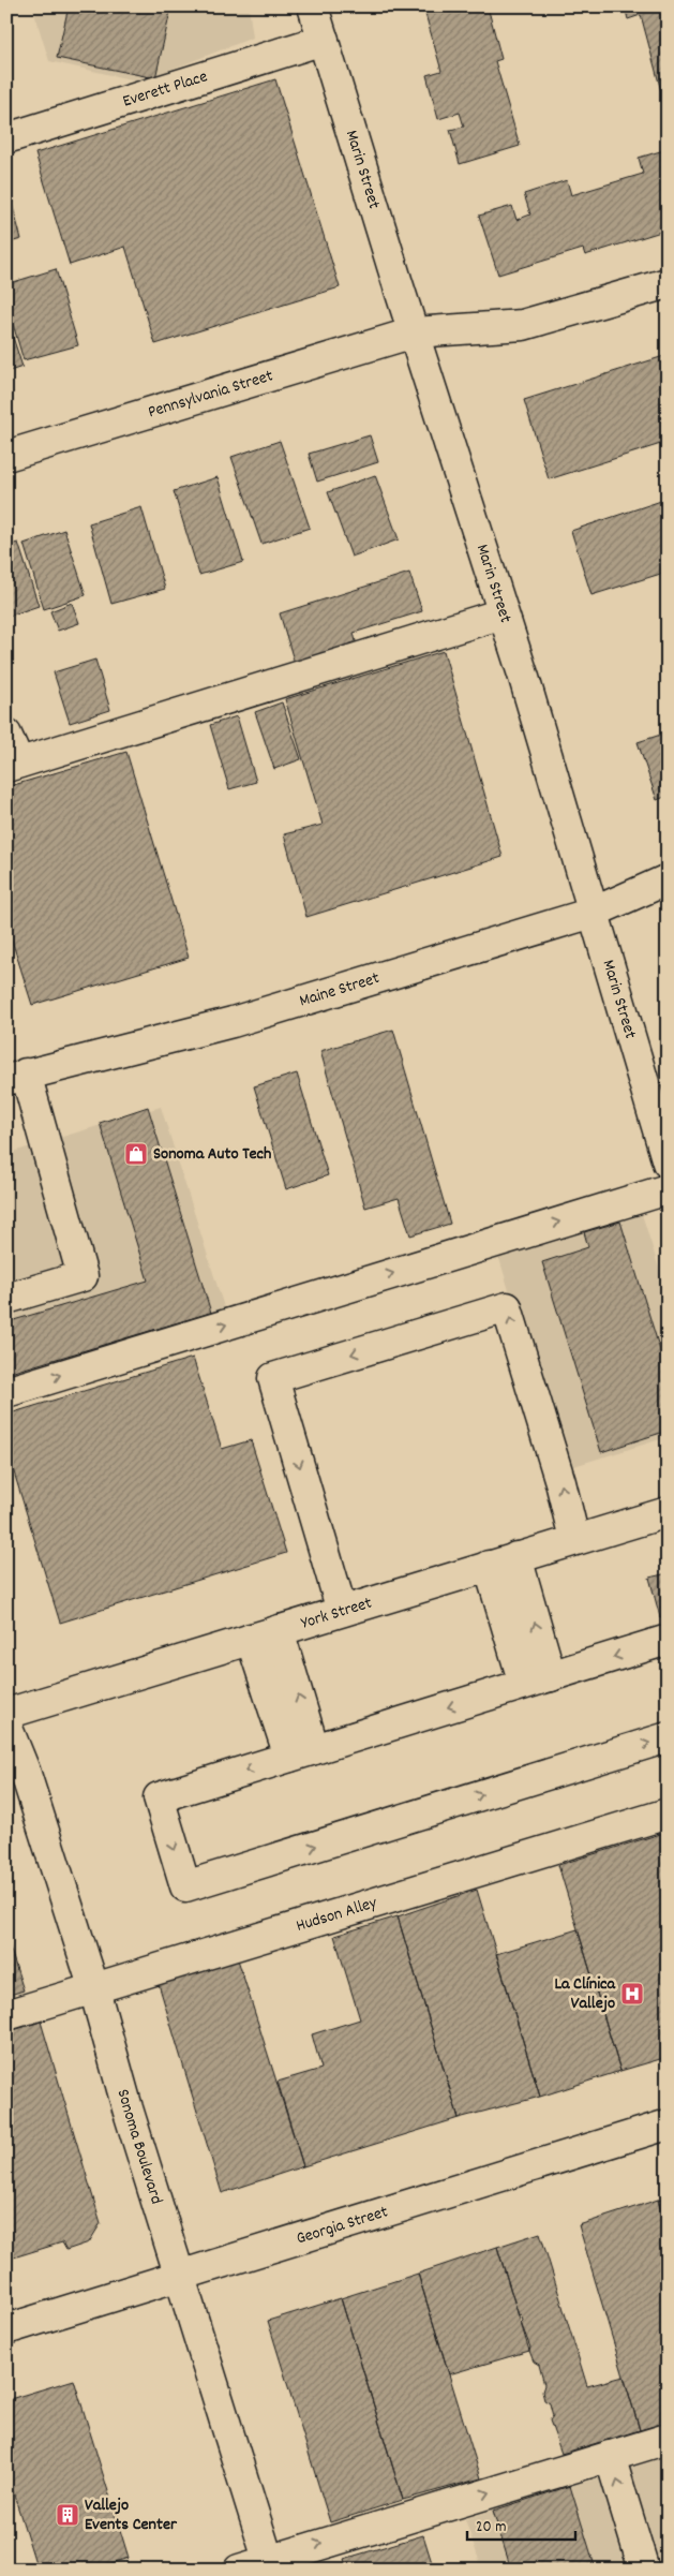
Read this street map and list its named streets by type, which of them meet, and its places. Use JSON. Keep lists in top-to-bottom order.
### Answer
{
  "streets": {
    "street": [
      "Everett Place",
      "Marin Street",
      "Pennsylvania Street",
      "Maine Street",
      "York Street",
      "Hudson Alley",
      "Sonoma Boulevard",
      "Georgia Street"
    ]
  },
  "crossings": [
    ["Everett Place", "Marin Street"],
    ["Marin Street", "Pennsylvania Street"],
    ["Marin Street", "Maine Street"],
    ["Hudson Alley", "Sonoma Boulevard"],
    ["Sonoma Boulevard", "Georgia Street"]
  ],
  "places": {
    "shop": ["Sonoma Auto Tech"],
    "hospital": ["La Clínica Vallejo"],
    "building": ["Vallejo Events Center"]
  },
  "scale_bar": "20 m"
}
